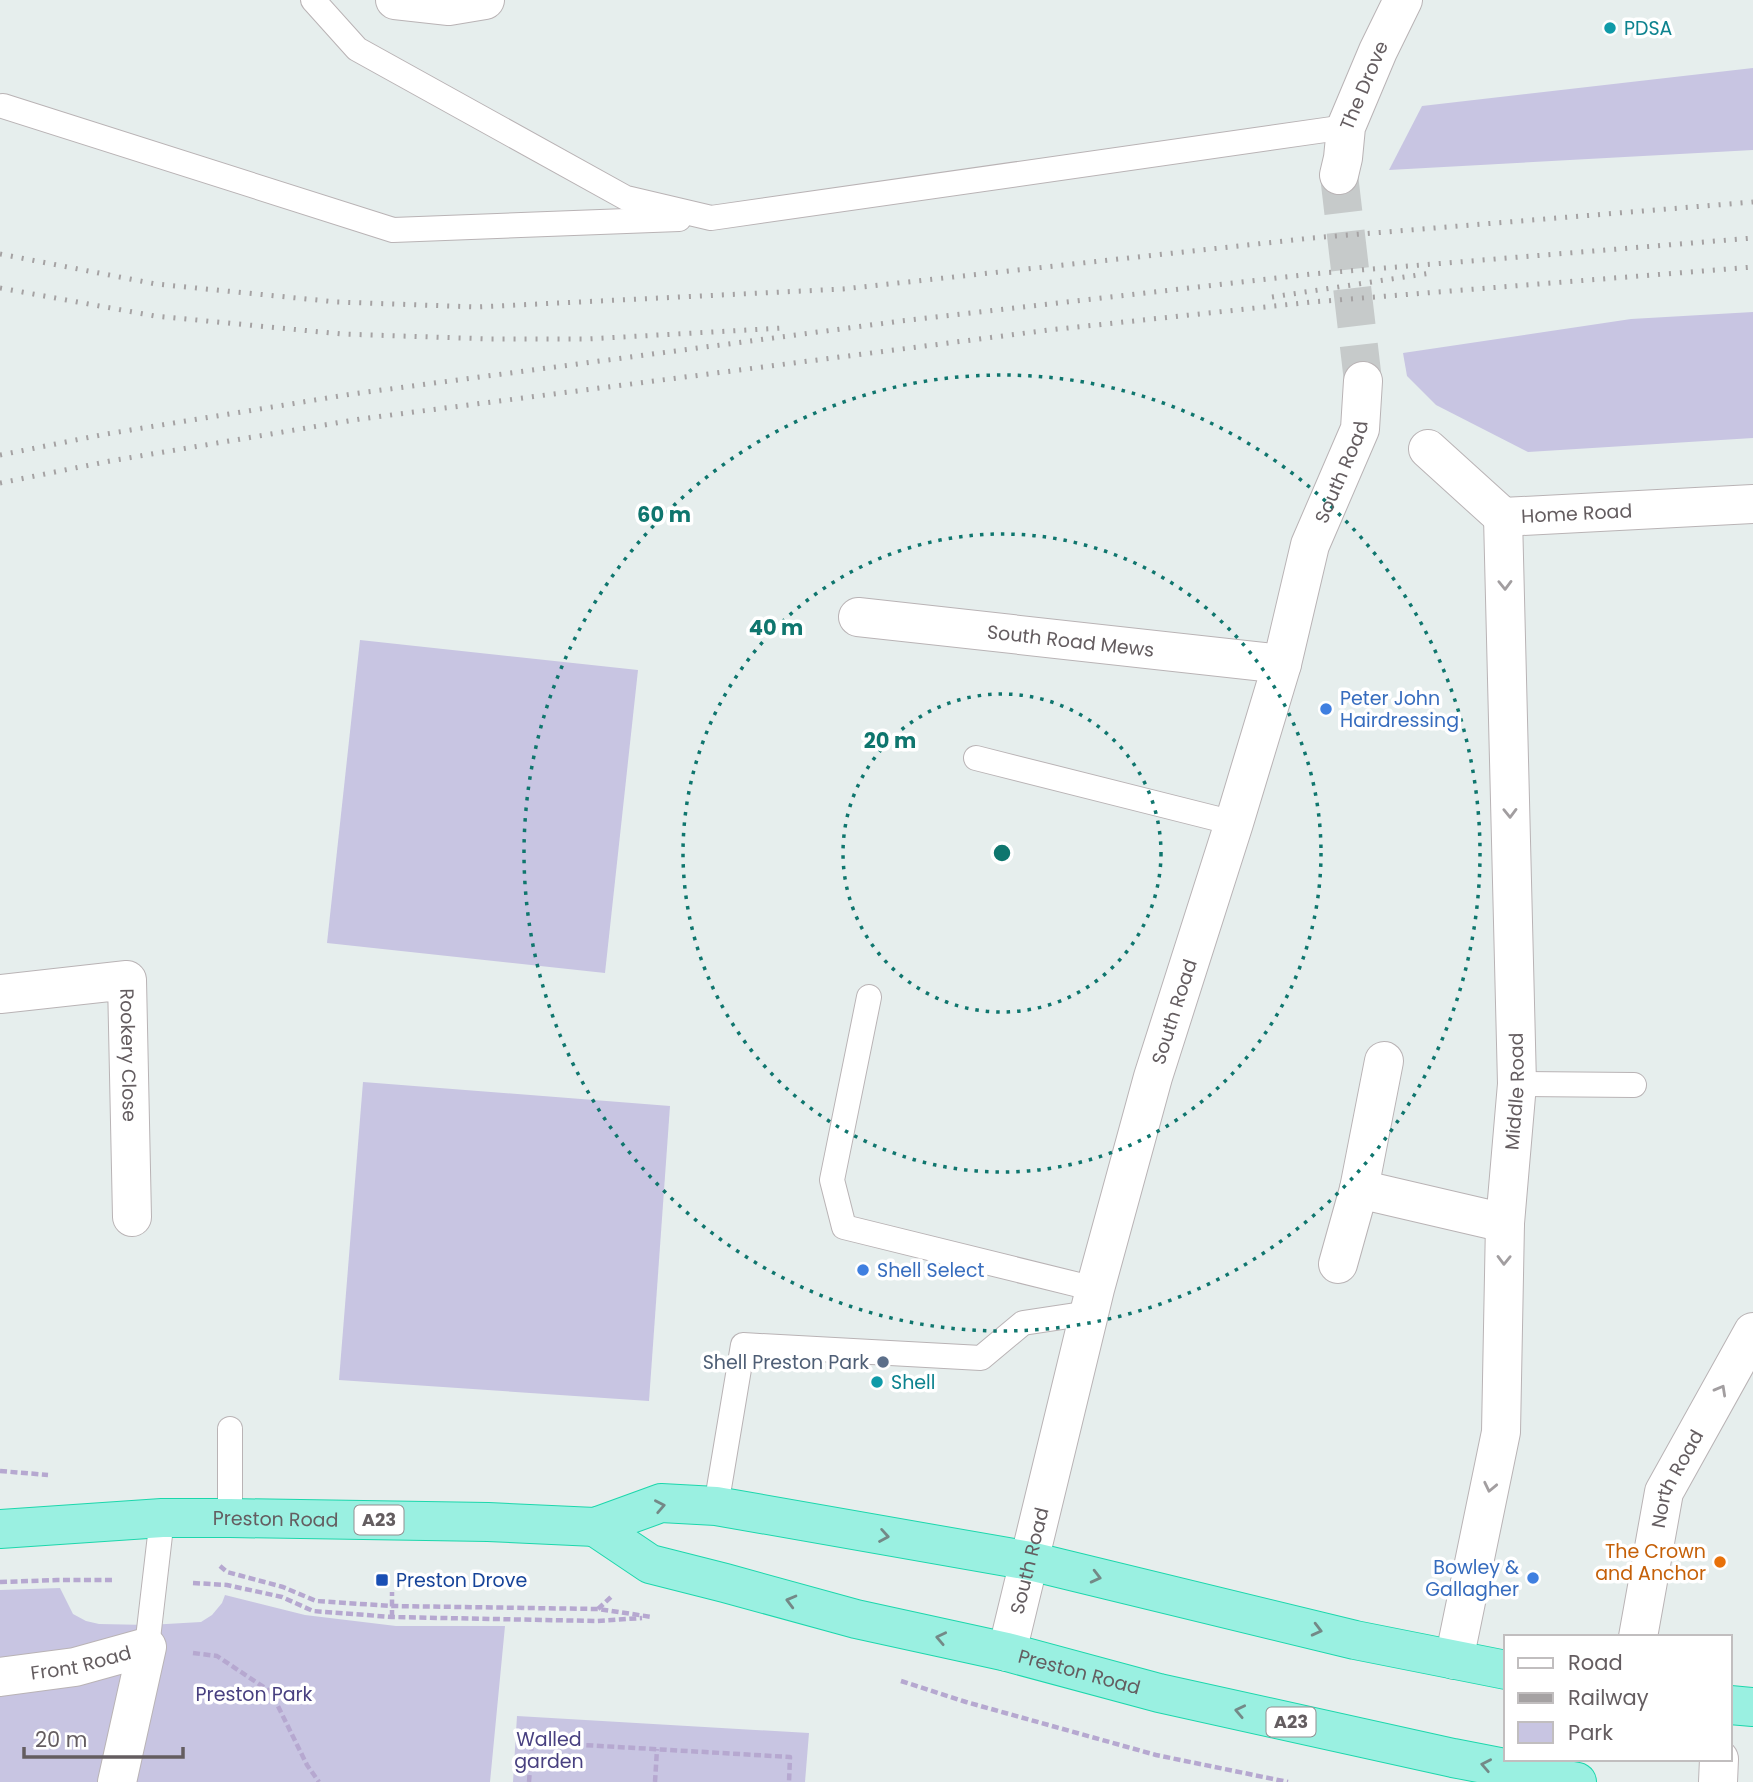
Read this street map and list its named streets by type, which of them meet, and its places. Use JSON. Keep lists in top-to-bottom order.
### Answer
{
  "streets": {
    "highway": ["Preston Road", "A23"],
    "street": [
      "The Drove",
      "South Road",
      "Home Road",
      "South Road Mews",
      "Rookery Close",
      "Middle Road",
      "North Road",
      "Front Road"
    ]
  },
  "crossings": [
    ["South Road", "South Road Mews"],
    ["South Road", "Preston Road"],
    ["Home Road", "Middle Road"],
    ["Middle Road", "Preston Road"]
  ],
  "one_way": ["Middle Road", "North Road"],
  "parks": ["Preston Park", "Walled garden"],
  "places": {
    "other": [
      "PDSA",
      "Peter John Hairdressing",
      "Shell Select",
      "Shell Preston Park",
      "Shell",
      "The Crown and Anchor",
      "Bowley & Gallagher"
    ],
    "transit": ["Preston Drove"]
  },
  "legend": ["Road", "Railway", "Park"],
  "scale_bar": "20 m",
  "rings": ["60 m", "40 m", "20 m"]
}
